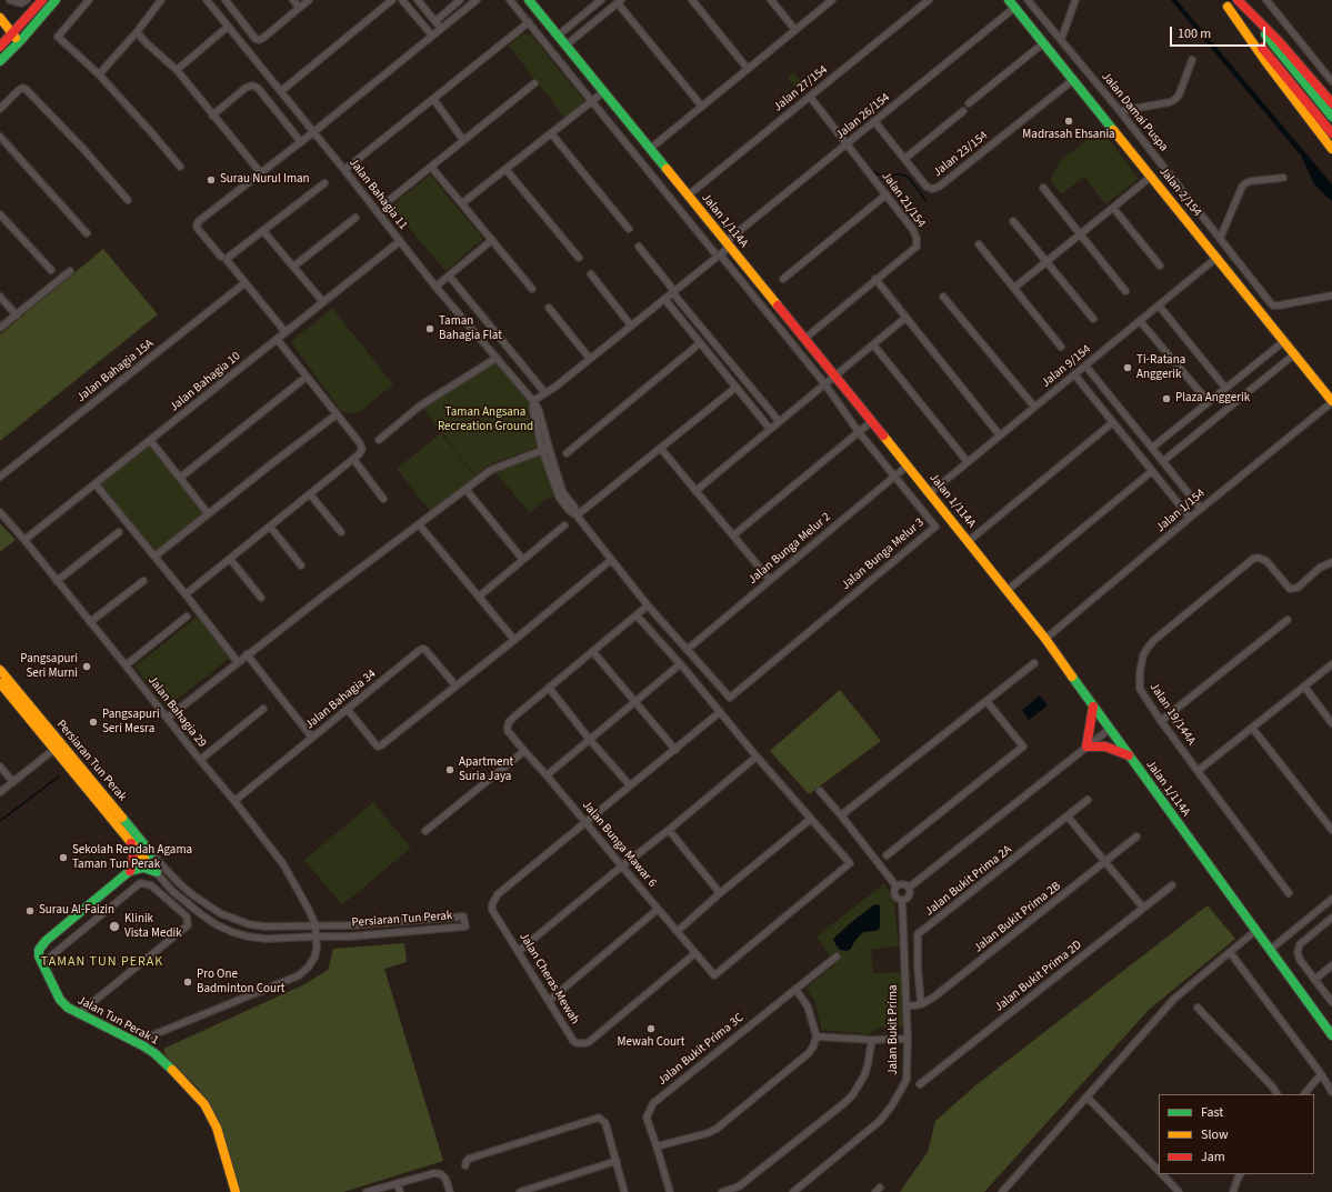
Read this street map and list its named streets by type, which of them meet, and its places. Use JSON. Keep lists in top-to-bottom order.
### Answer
{
  "streets": {
    "main road": [
      "Jalan 2/154",
      "Jalan 1/114A",
      "Persiaran Tun Perak",
      "Jalan Tun Perak 1"
    ],
    "street": [
      "Jalan 27/154",
      "Jalan Damai Puspa",
      "Jalan 26/154",
      "Jalan 23/154",
      "Jalan Bahagia 11",
      "Jalan 21/154",
      "Jalan 9/154",
      "Jalan Bahagia 15A",
      "Jalan Bahagia 10",
      "Jalan 1/154",
      "Jalan Bunga Melur 2",
      "Jalan Bunga Melur 3",
      "Jalan Bahagia 34",
      "Jalan Bahagia 29",
      "Jalan 19/144A",
      "Jalan Bunga Mawar 6",
      "Jalan Bukit Prima 2A",
      "Jalan Bukit Prima 2B",
      "Jalan Bukit Prima 2D",
      "Jalan Cheras Mewah",
      "Jalan Bukit Prima",
      "Jalan Bukit Prima 3C"
    ]
  },
  "crossings": [
    ["Jalan 27/154", "Jalan 21/154"],
    ["Jalan 27/154", "Jalan 1/114A"],
    ["Jalan 26/154", "Jalan 23/154"],
    ["Jalan 26/154", "Jalan 2/154"],
    ["Jalan 26/154", "Jalan Bahagia 11"],
    ["Jalan 26/154", "Jalan 21/154"],
    ["Jalan 26/154", "Jalan 1/114A"],
    ["Jalan 26/154", "Jalan Bunga Melur 3"],
    ["Jalan 23/154", "Jalan 2/154"],
    ["Jalan 2/154", "Jalan 9/154"],
    ["Jalan 2/154", "Jalan 1/154"],
    ["Jalan Bahagia 11", "Jalan Bahagia 10"],
    ["Jalan 21/154", "Jalan 1/114A"],
    ["Jalan 1/114A", "Jalan 9/154"],
    ["Jalan 1/114A", "Jalan 1/154"],
    ["Jalan 1/114A", "Jalan Bunga Melur 2"],
    ["Jalan Bahagia 10", "Jalan Bahagia 29"],
    ["Jalan Bunga Melur 2", "Jalan Bunga Melur 3"],
    ["Jalan Bahagia 34", "Jalan Bahagia 29"],
    ["Jalan Bahagia 29", "Persiaran Tun Perak"],
    ["Jalan Bahagia 29", "Jalan Tun Perak 1"],
    ["Persiaran Tun Perak", "Jalan Tun Perak 1"],
    ["Jalan Bunga Mawar 6", "Jalan Cheras Mewah"],
    ["Jalan Bukit Prima 2A", "Jalan Bukit Prima 2B"],
    ["Jalan Bukit Prima 2B", "Jalan Bukit Prima"]
  ],
  "districts": ["TAMAN TUN PERAK"],
  "parks": ["Taman Angsana Recreation Ground"],
  "places": [
    "Madrasah Ehsania",
    "Surau Nurul Iman",
    "Taman Bahagia Flat",
    "Ti-Ratana Anggerik",
    "Plaza Anggerik",
    "Pangsapuri Seri Murni",
    "Pangsapuri Seri Mesra",
    "Apartment Suria Jaya",
    "Sekolah Rendah Agama Taman Tun Perak",
    "Surau Al-Faizin",
    "Klinik Vista Medik",
    "Pro One Badminton Court",
    "Mewah Court"
  ],
  "legend": ["Fast", "Slow", "Jam"],
  "scale_bar": "100 m"
}
